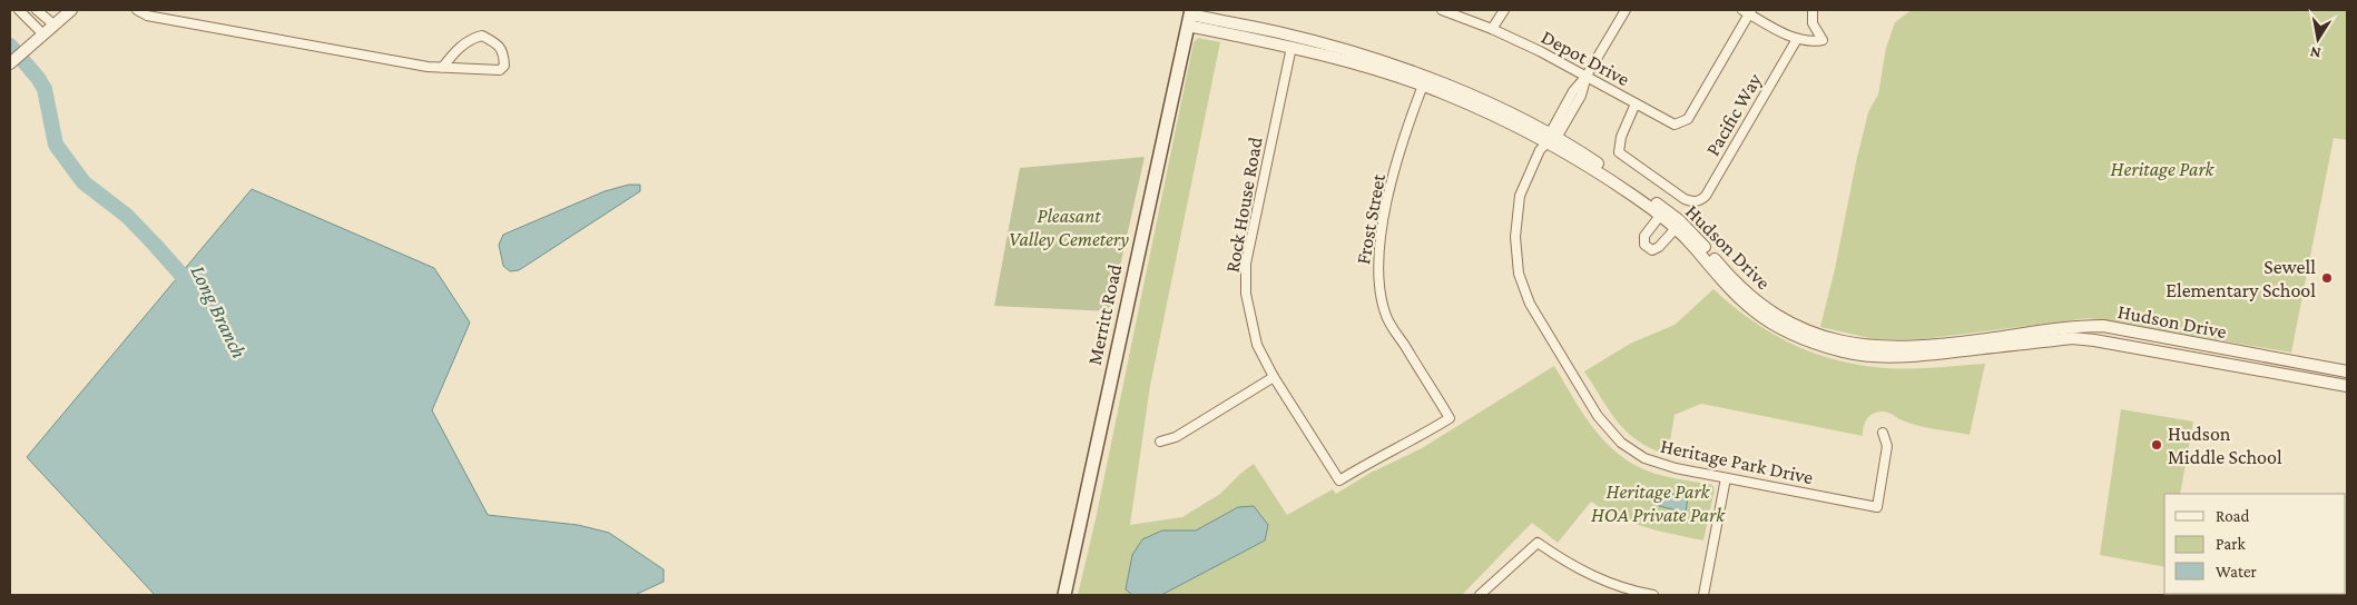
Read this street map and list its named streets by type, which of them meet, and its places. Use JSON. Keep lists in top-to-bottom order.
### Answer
{
  "streets": {
    "main road": ["Merritt Road"],
    "street": [
      "Depot Drive",
      "Pacific Way",
      "Rock House Road",
      "Frost Street",
      "Hudson Drive",
      "Heritage Park Drive"
    ]
  },
  "crossings": [
    ["Depot Drive", "Pacific Way"],
    ["Depot Drive", "Heritage Park Drive"],
    ["Rock House Road", "Frost Street"],
    ["Rock House Road", "Hudson Drive"],
    ["Frost Street", "Hudson Drive"],
    ["Hudson Drive", "Merritt Road"],
    ["Hudson Drive", "Heritage Park Drive"]
  ],
  "water": ["Long Branch"],
  "parks": ["Heritage Park", "Pleasant Valley Cemetery", "Heritage Park HOA Private Park"],
  "places": ["Sewell Elementary School", "Hudson Middle School"],
  "legend": ["Road", "Park", "Water"],
  "north": "bottom"
}
